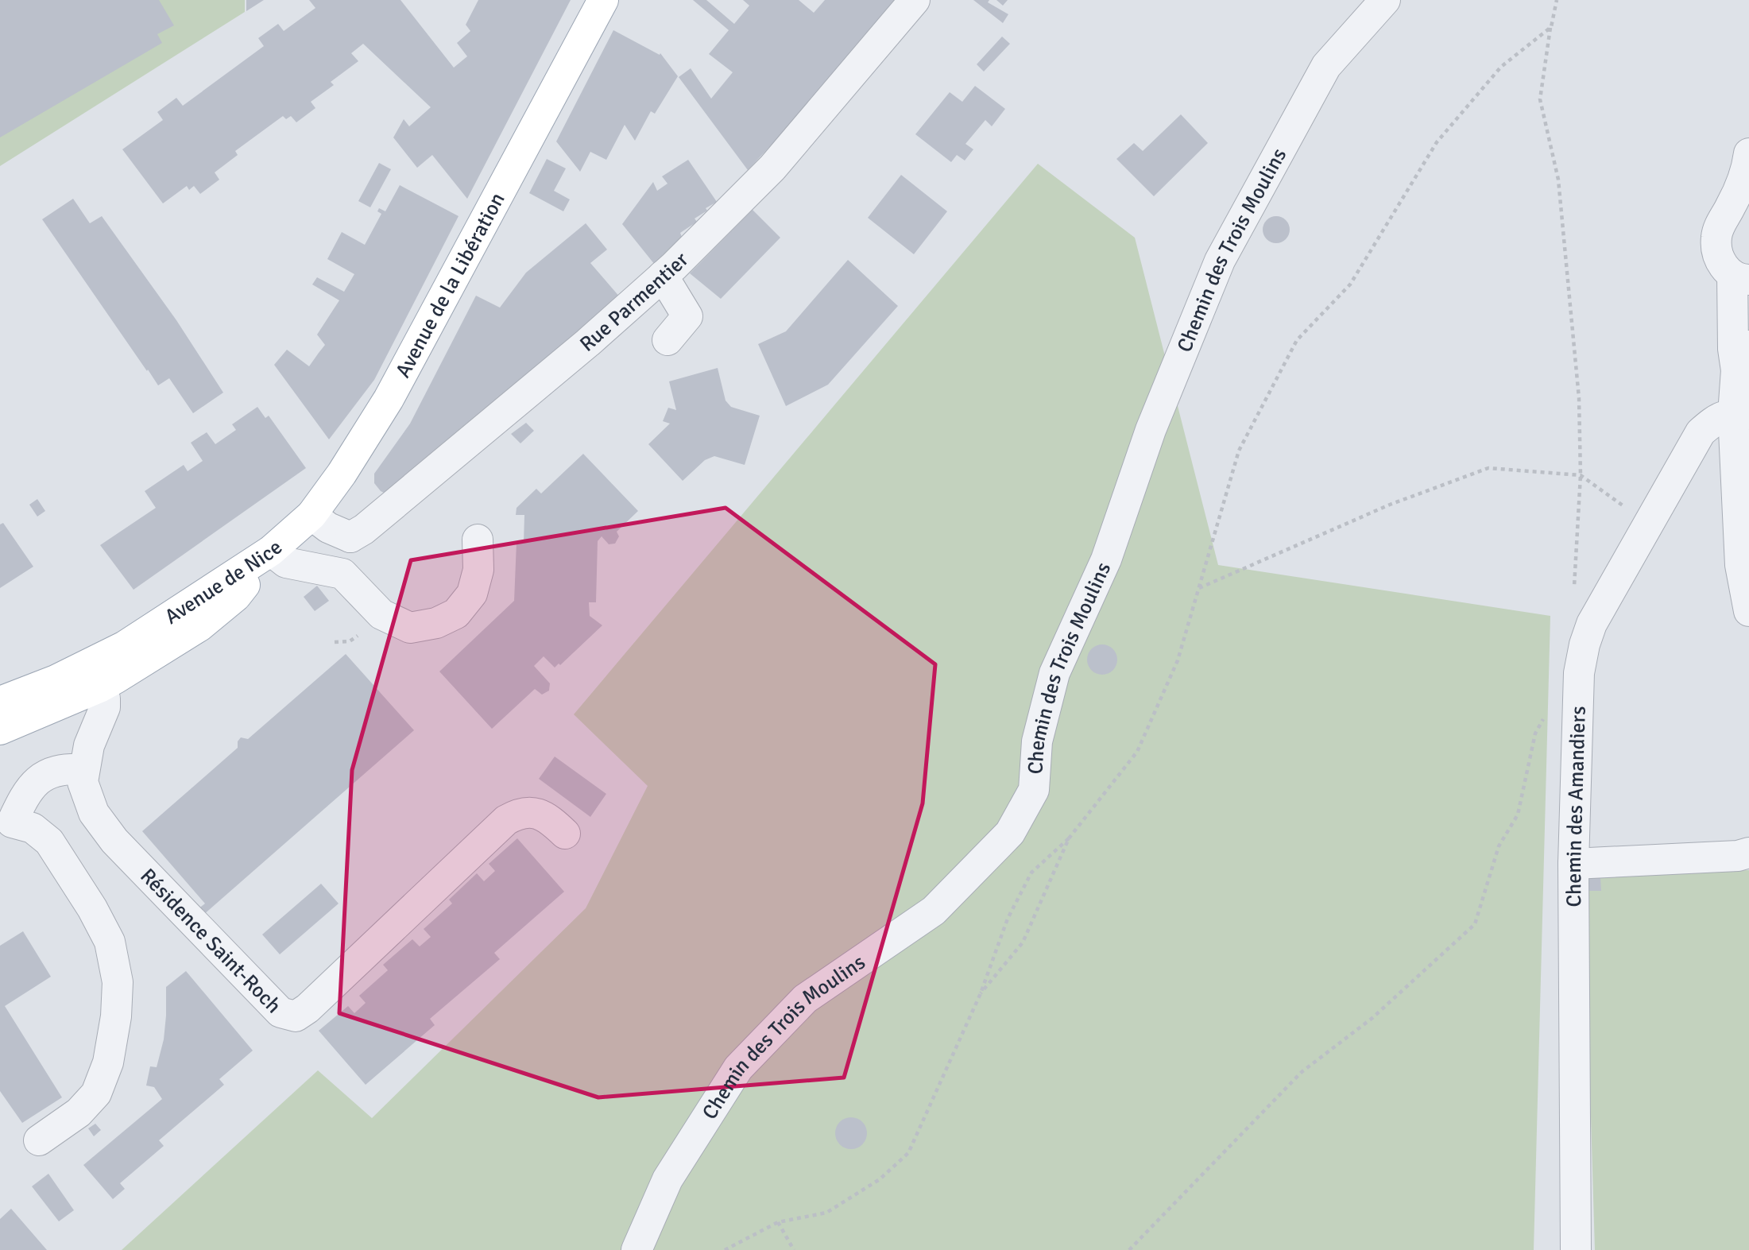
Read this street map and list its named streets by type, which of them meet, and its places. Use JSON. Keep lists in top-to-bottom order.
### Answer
{
  "streets": {
    "main road": ["Avenue de la Libération", "Avenue de Nice"],
    "street": [
      "Chemin des Trois Moulins",
      "Rue Parmentier",
      "Chemin des Amandiers",
      "Résidence Saint-Roch"
    ]
  },
  "crossings": [
    ["Avenue de la Libération", "Avenue de Nice"],
    ["Avenue de Nice", "Résidence Saint-Roch"]
  ]
}
